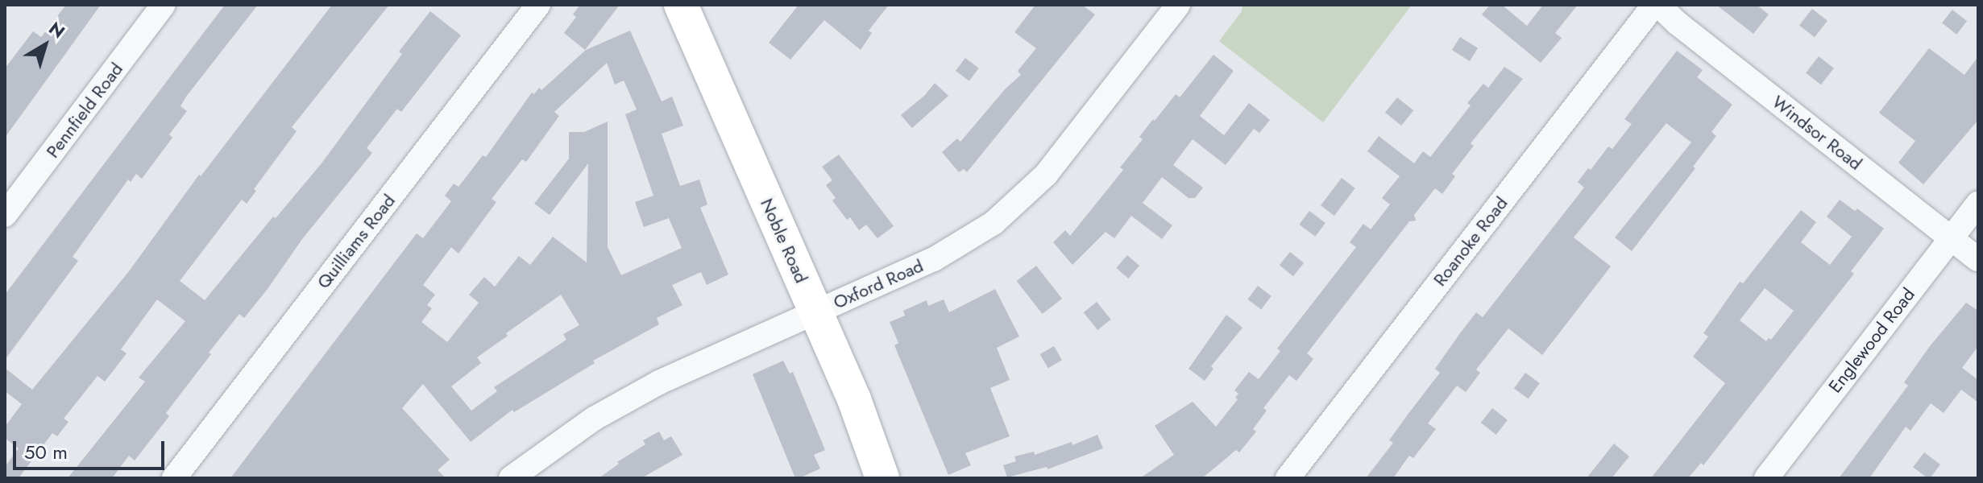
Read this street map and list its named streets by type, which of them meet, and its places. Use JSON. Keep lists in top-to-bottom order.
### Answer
{
  "streets": {
    "main road": ["Noble Road"],
    "street": [
      "Pennfield Road",
      "Windsor Road",
      "Quilliams Road",
      "Roanoke Road",
      "Oxford Road",
      "Englewood Road"
    ]
  },
  "crossings": [
    ["Windsor Road", "Roanoke Road"],
    ["Windsor Road", "Englewood Road"],
    ["Noble Road", "Oxford Road"]
  ],
  "scale_bar": "50 m",
  "north": "top right"
}
